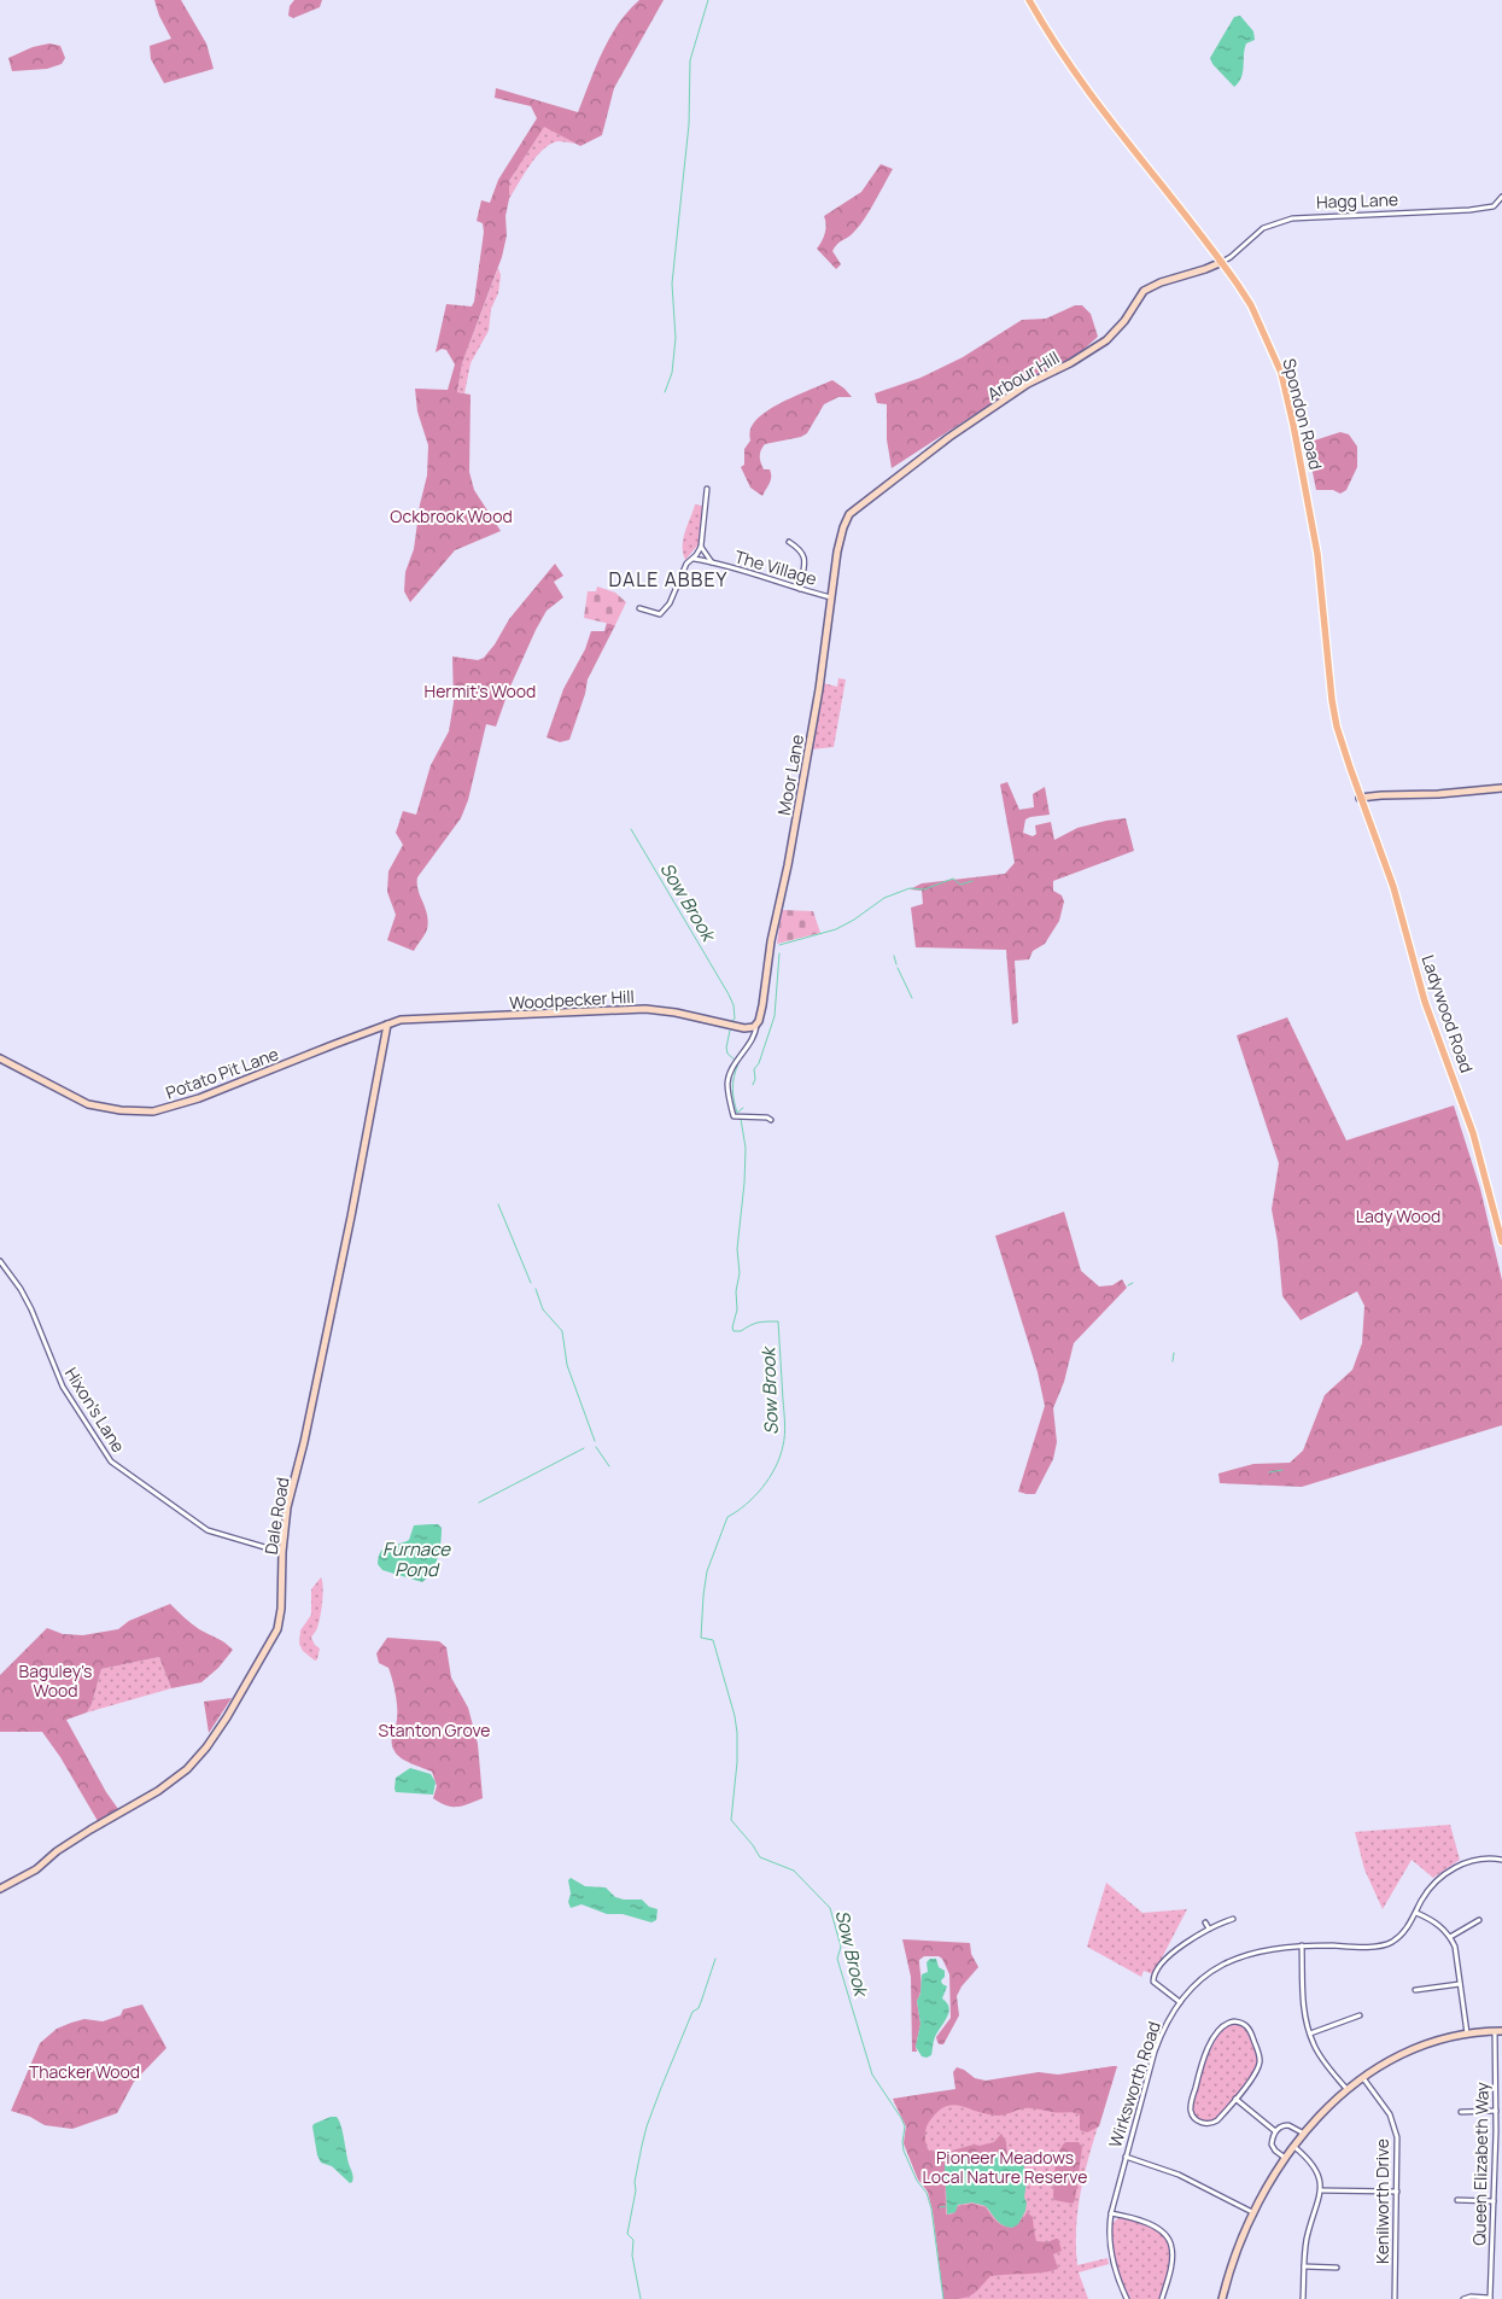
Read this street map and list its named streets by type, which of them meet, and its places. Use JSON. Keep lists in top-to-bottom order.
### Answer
{
  "streets": {
    "main road": ["Spondon Road", "Ladywood Road"],
    "street": [
      "Hagg Lane",
      "Arbour Hill",
      "The Village",
      "Moor Lane",
      "Woodpecker Hill",
      "Potato Pit Lane",
      "Hixon's Lane",
      "Dale Road",
      "Wirksworth Road",
      "Queen Elizabeth Way",
      "Kenilworth Drive"
    ]
  },
  "crossings": [
    ["Hagg Lane", "Arbour Hill"],
    ["Hagg Lane", "Spondon Road"],
    ["Arbour Hill", "Spondon Road"],
    ["Arbour Hill", "Moor Lane"],
    ["Spondon Road", "Ladywood Road"],
    ["The Village", "Moor Lane"],
    ["Moor Lane", "Woodpecker Hill"],
    ["Woodpecker Hill", "Potato Pit Lane"],
    ["Woodpecker Hill", "Dale Road"],
    ["Potato Pit Lane", "Dale Road"],
    ["Hixon's Lane", "Dale Road"]
  ],
  "districts": ["DALE ABBEY"],
  "water": ["Sow Brook", "Furnace Pond"],
  "parks": [
    "Ockbrook Wood",
    "Hermit's Wood",
    "Lady Wood",
    "Baguley's Wood",
    "Stanton Grove",
    "Thacker Wood",
    "Pioneer Meadows Local Nature Reserve"
  ]
}
